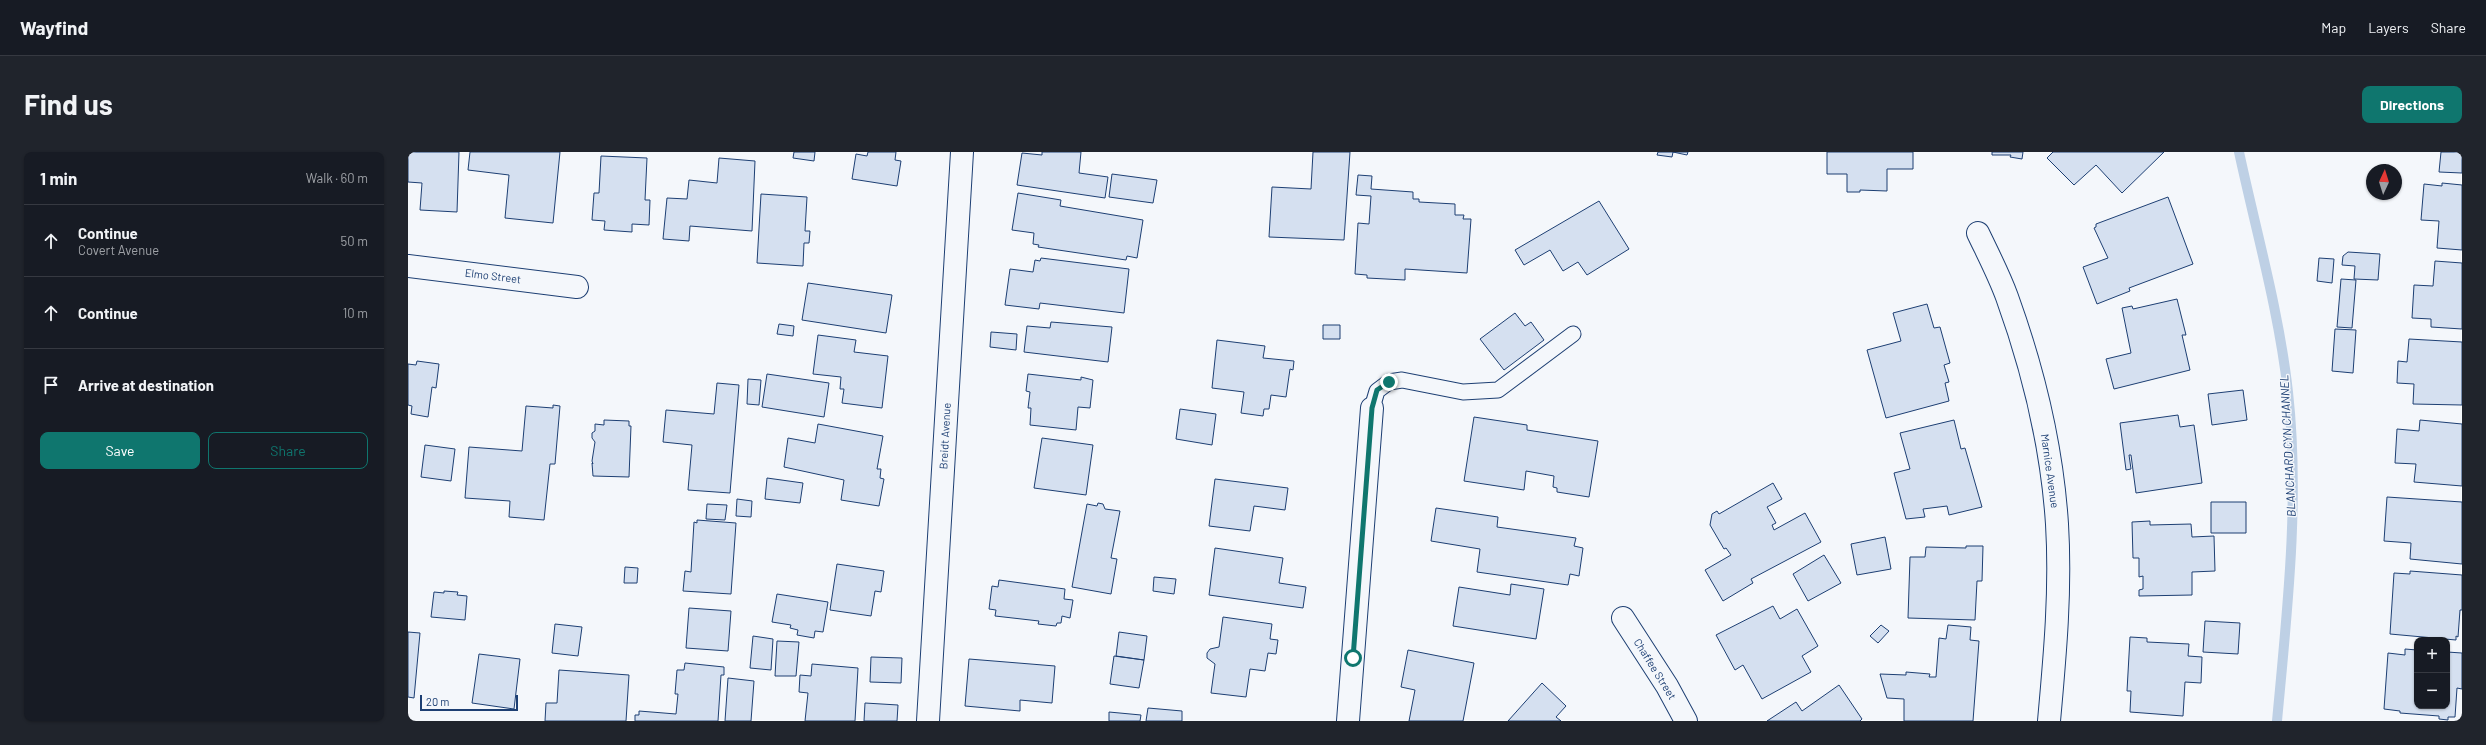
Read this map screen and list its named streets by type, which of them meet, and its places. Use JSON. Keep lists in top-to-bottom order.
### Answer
{
  "streets": {
    "street": [
      "Elmo Street",
      "Breidt Avenue",
      "Marnice Avenue",
      "Chaffee Street"
    ]
  },
  "water": ["BLANCHARD CYN CHANNEL"],
  "scale_bar": "20 m",
  "north": "top",
  "page": {
    "header": "Wayfind",
    "nav": ["Map", "Layers", "Share"],
    "buttons": [
      "Directions",
      ["Save", "Share"]
    ],
    "title": "Find us",
    "heading": ["1 min", "Walk · 60 m"],
    "list": [
      ["Continue", "Covert Avenue", "50 m"],
      ["Continue", "10 m"],
      "Arrive at destination"
    ],
    "map_buttons": ["+", "−"],
    "scale": "20 m"
  }
}
